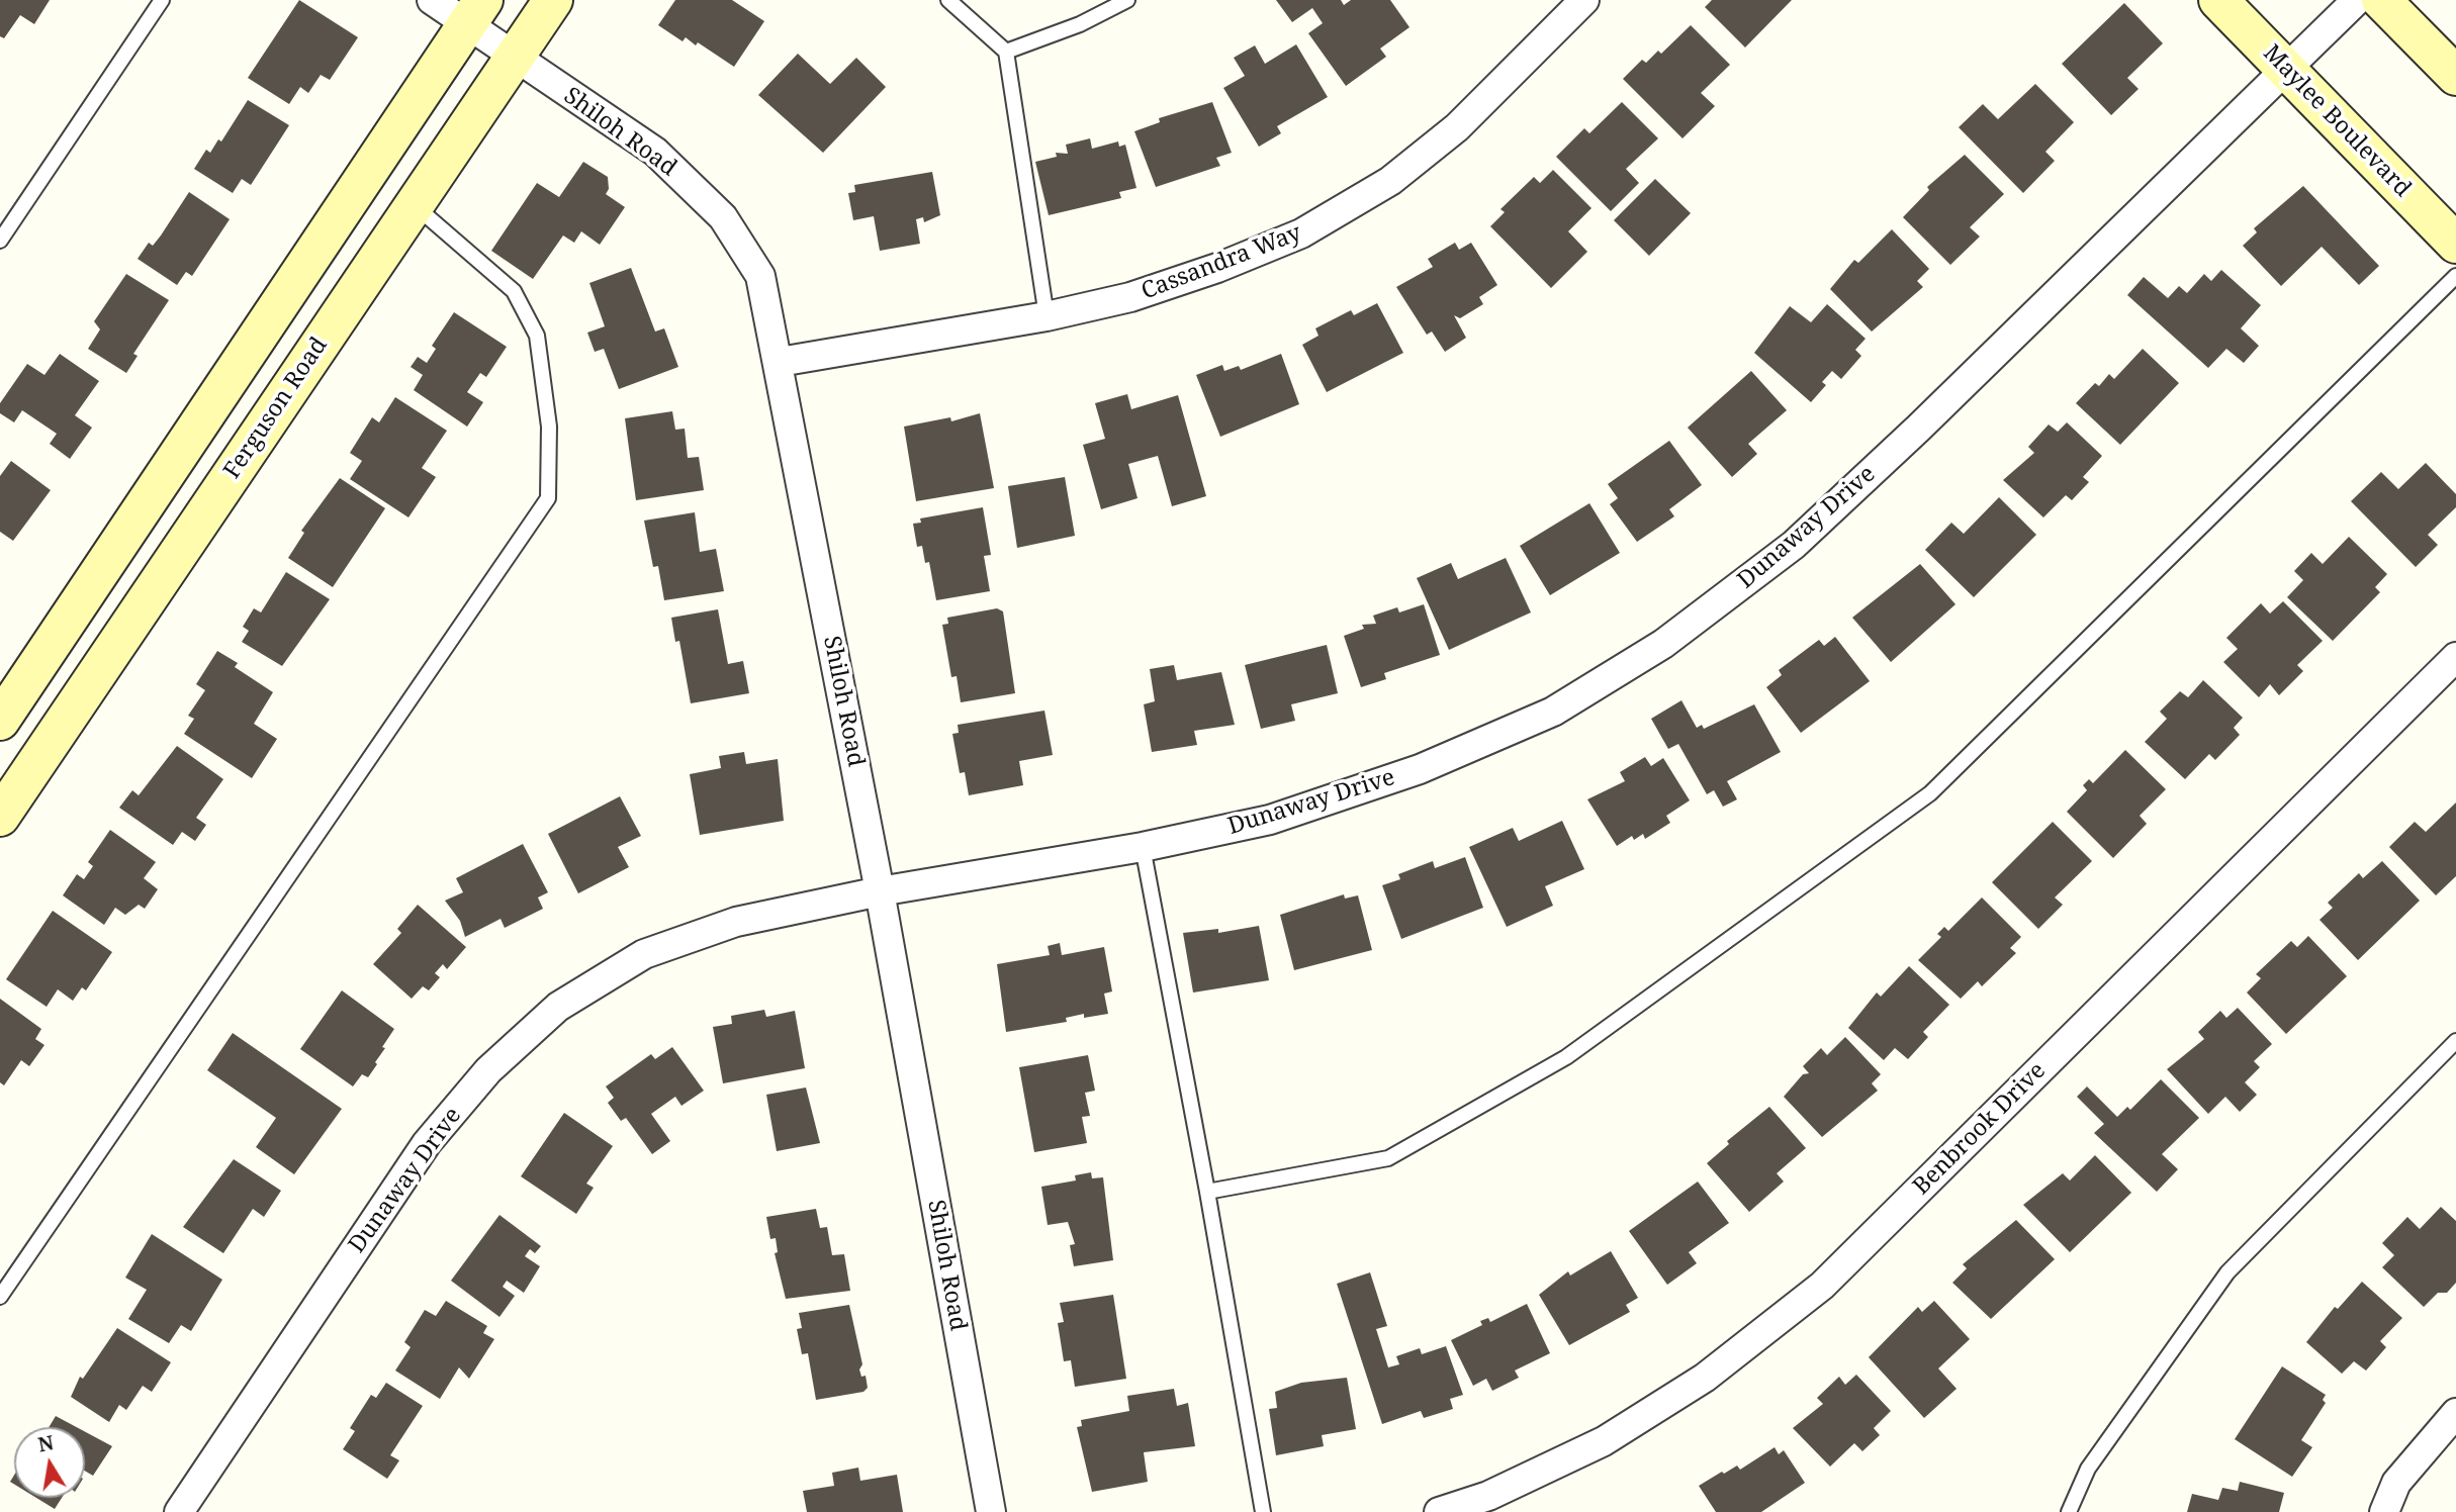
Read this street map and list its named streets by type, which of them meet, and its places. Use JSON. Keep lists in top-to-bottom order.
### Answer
{
  "streets": {
    "main road": ["Maylee Boulevard", "Ferguson Road"],
    "street": [
      "Shiloh Road",
      "Cassandra Way",
      "Dunaway Drive",
      "Benbrook Drive"
    ]
  },
  "crossings": [
    ["Maylee Boulevard", "Dunaway Drive"],
    ["Shiloh Road", "Cassandra Way"],
    ["Shiloh Road", "Ferguson Road"],
    ["Shiloh Road", "Dunaway Drive"]
  ],
  "north": "top"
}
